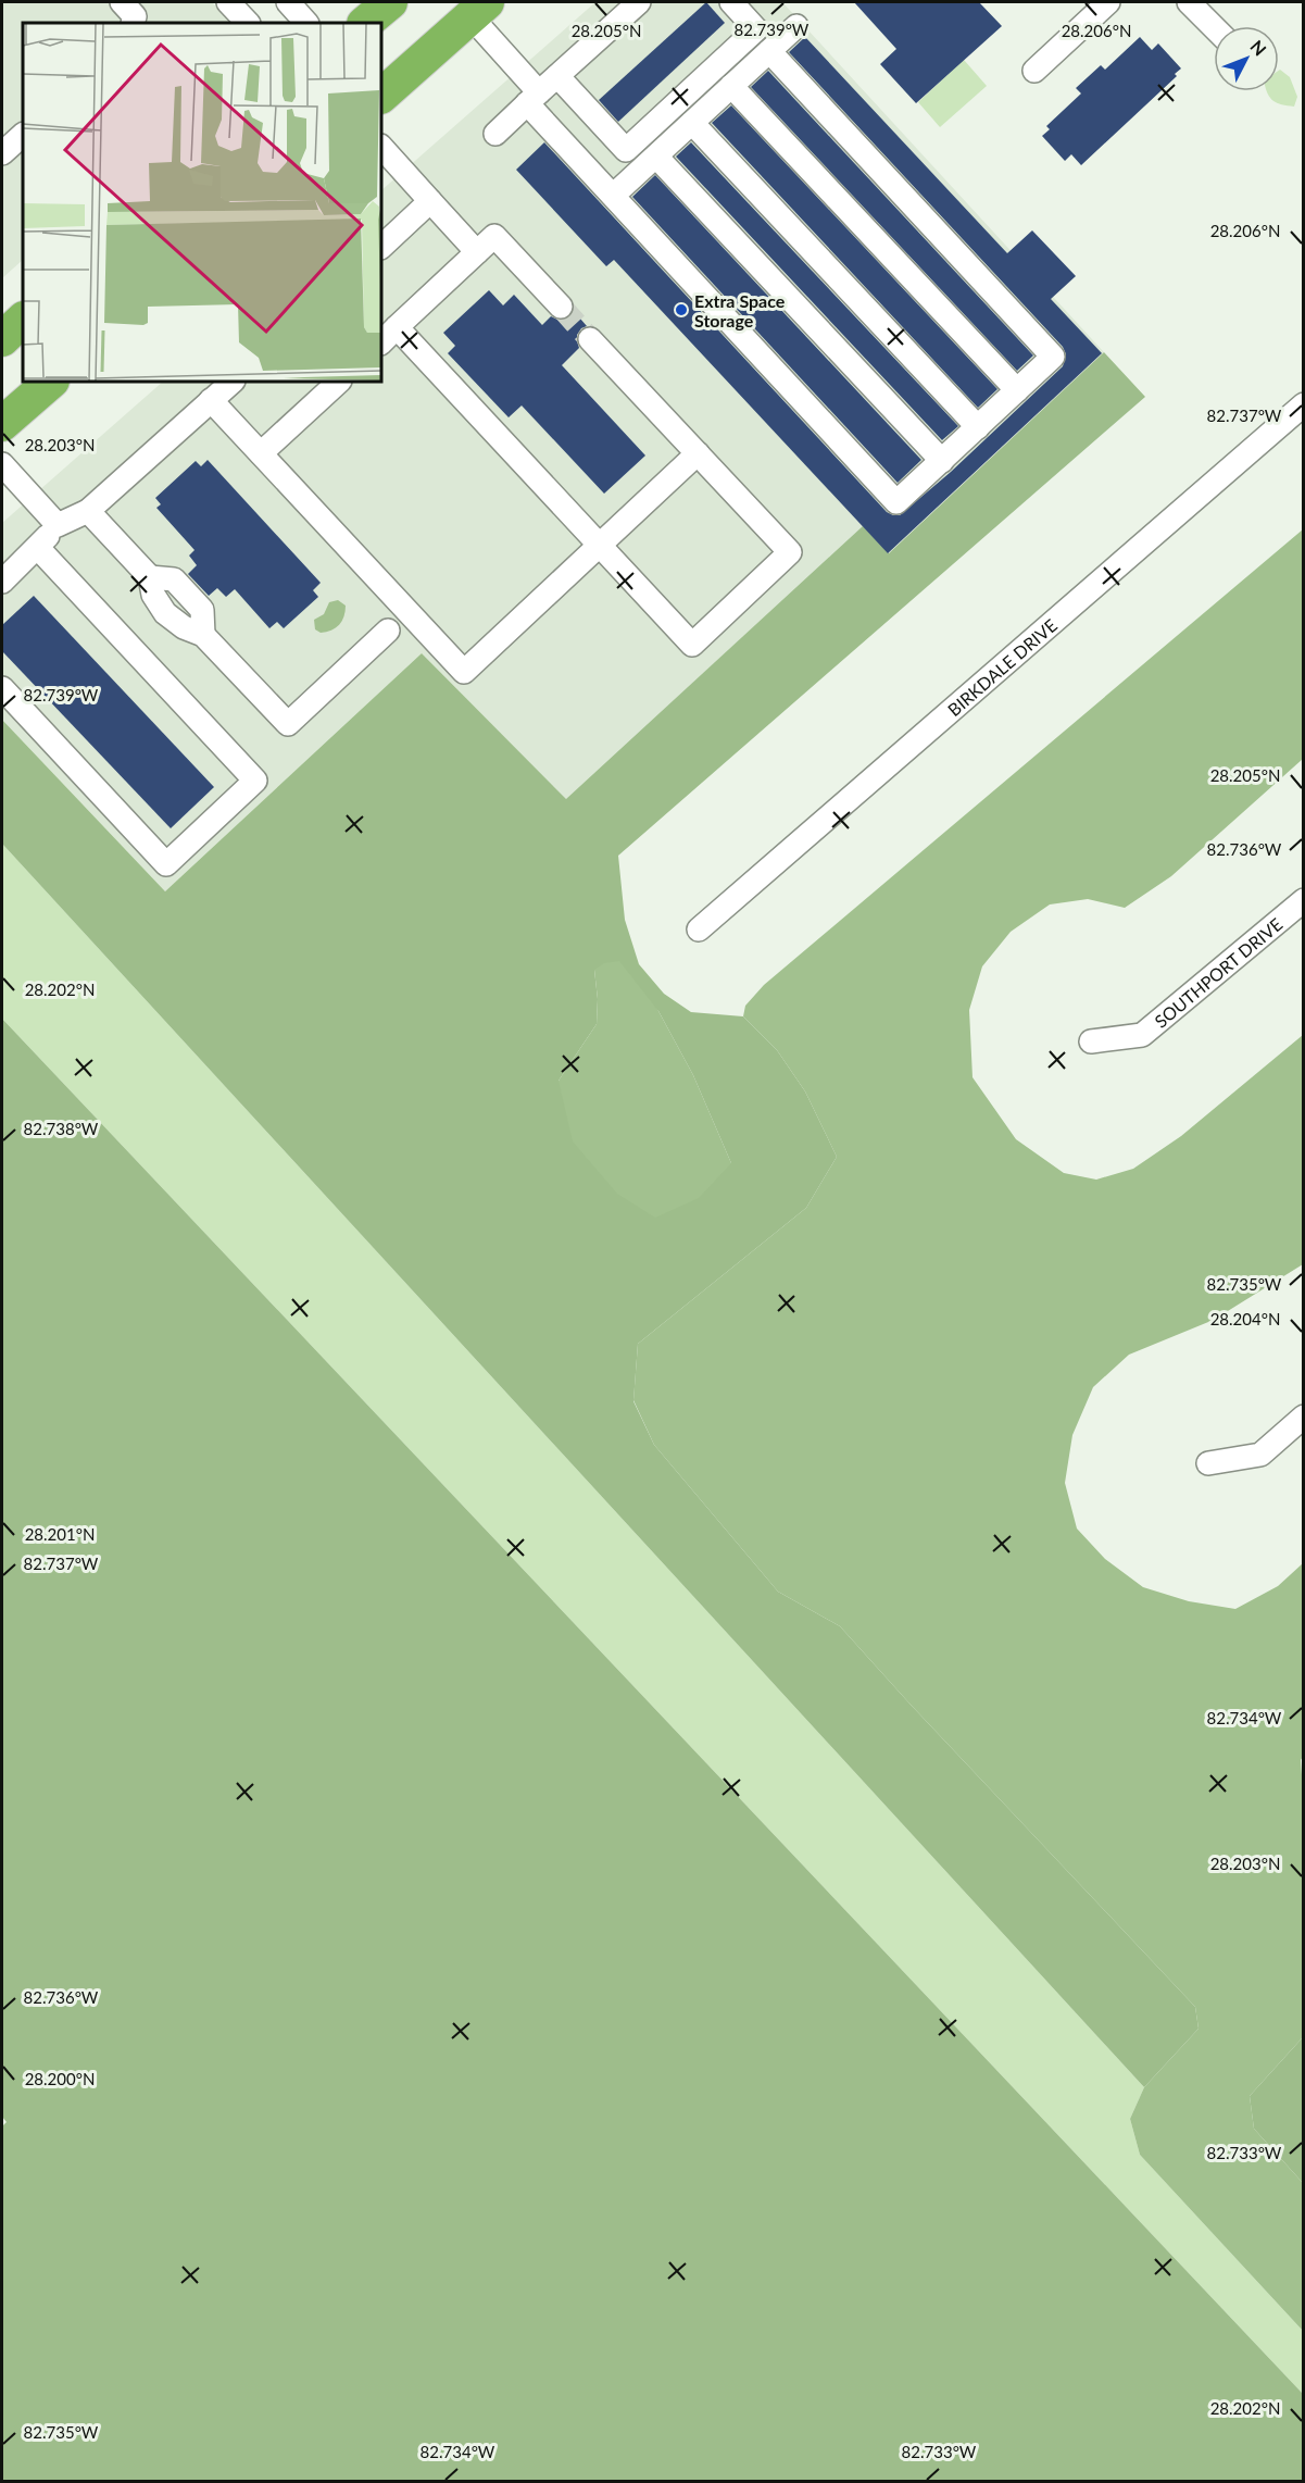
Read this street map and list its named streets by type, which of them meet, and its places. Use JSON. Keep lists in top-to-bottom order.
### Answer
{
  "streets": {
    "street": ["BIRKDALE DRIVE", "SOUTHPORT DRIVE"]
  },
  "places": ["Extra Space Storage"],
  "north": "top right",
  "coordinates": [
    "82.739°W",
    "28.205°N",
    "28.206°N",
    "82.737°W",
    "28.203°N",
    "82.736°W",
    "28.202°N",
    "82.738°W",
    "82.735°W",
    "28.204°N",
    "28.201°N",
    "82.734°W",
    "28.200°N",
    "82.733°W"
  ]
}
